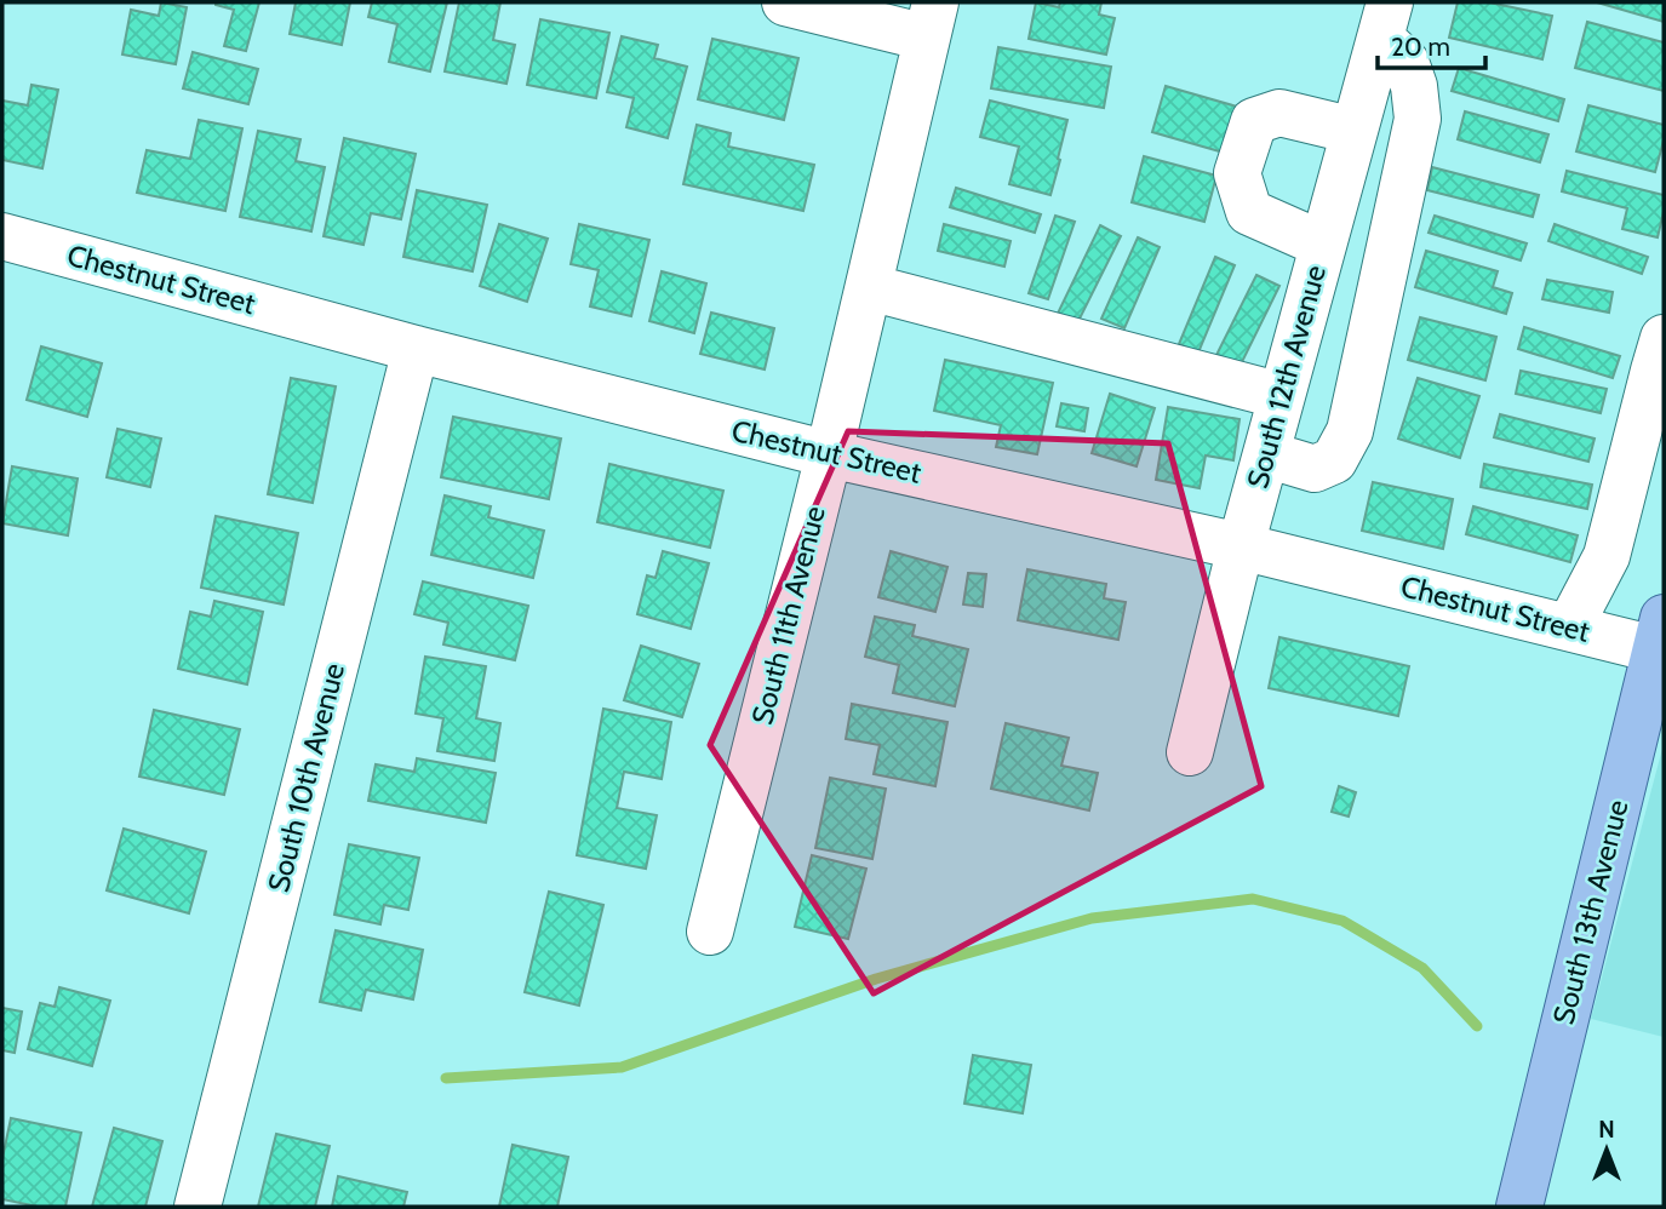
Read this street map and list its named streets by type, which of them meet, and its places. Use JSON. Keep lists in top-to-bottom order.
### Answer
{
  "streets": {
    "main road": ["South 13th Avenue"],
    "street": [
      "Chestnut Street",
      "South 12th Avenue",
      "South 11th Avenue",
      "South 10th Avenue"
    ]
  },
  "crossings": [
    ["Chestnut Street", "South 12th Avenue"],
    ["Chestnut Street", "South 11th Avenue"],
    ["Chestnut Street", "South 10th Avenue"],
    ["Chestnut Street", "South 13th Avenue"]
  ],
  "scale_bar": "20 m",
  "north": "top"
}
